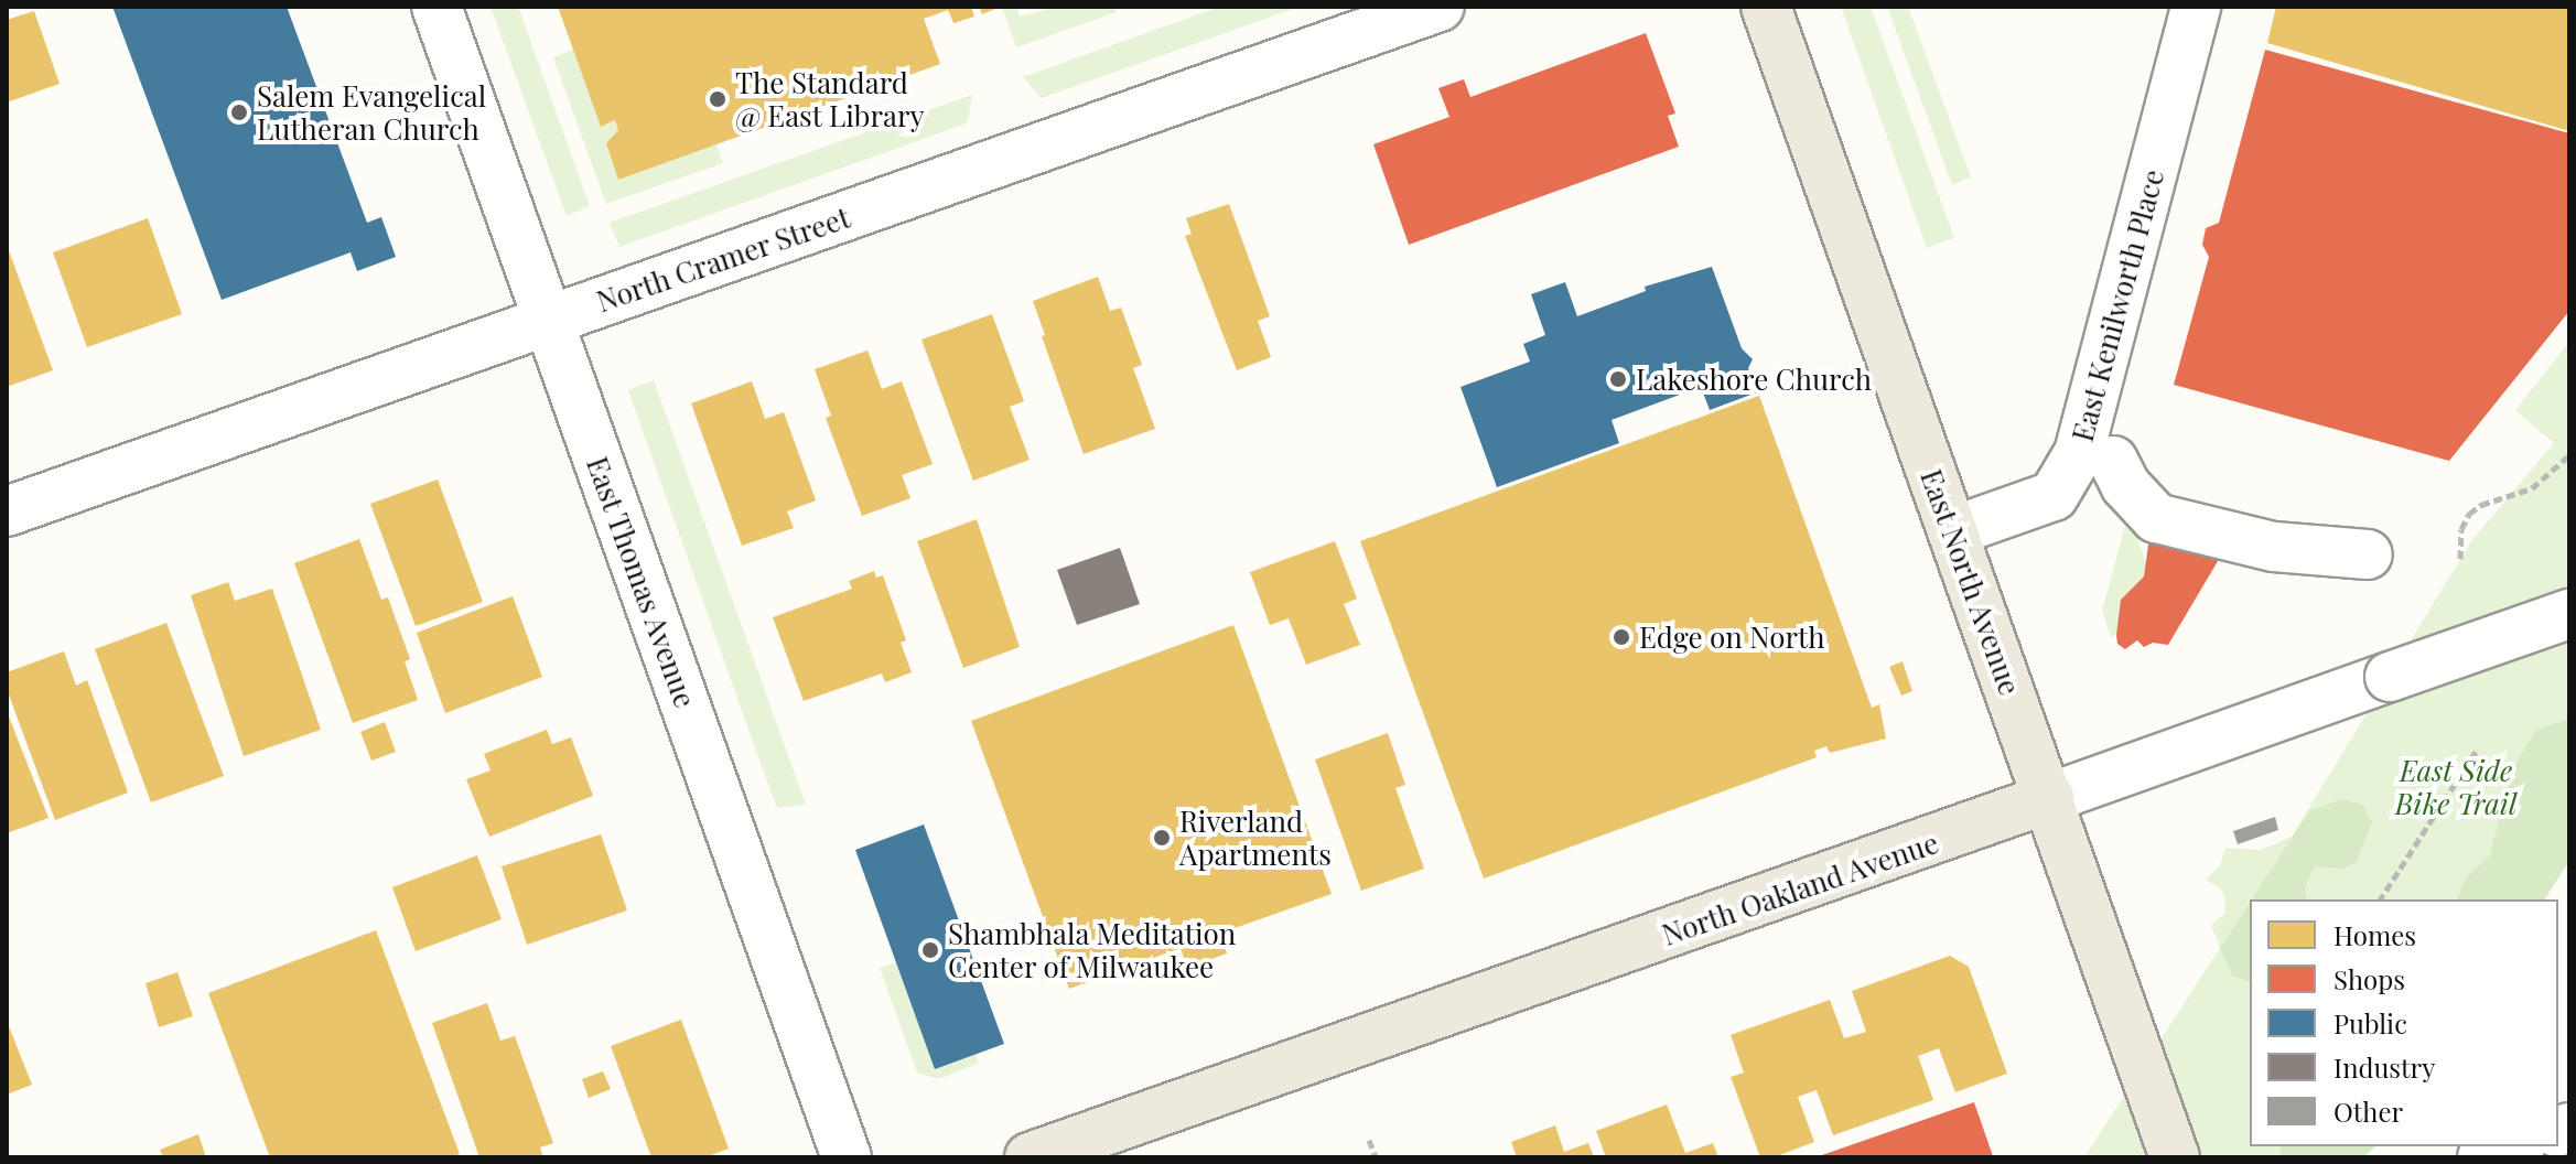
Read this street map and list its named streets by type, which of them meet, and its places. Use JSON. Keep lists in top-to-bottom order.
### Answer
{
  "streets": {
    "main road": ["East North Avenue", "North Oakland Avenue"],
    "street": ["North Cramer Street", "East Kenilworth Place", "East Thomas Avenue"]
  },
  "crossings": [
    ["North Cramer Street", "East Thomas Avenue"],
    ["East Kenilworth Place", "East North Avenue"],
    ["East North Avenue", "North Oakland Avenue"]
  ],
  "parks": ["East Side Bike Trail"],
  "places": [
    "The Standard @ East Library",
    "Salem Evangelical Lutheran Church",
    "Lakeshore Church",
    "Edge on North",
    "Riverland Apartments",
    "Shambhala Meditation Center of Milwaukee"
  ],
  "legend": [
    "Homes",
    "Shops",
    "Public",
    "Industry",
    "Other"
  ]
}
